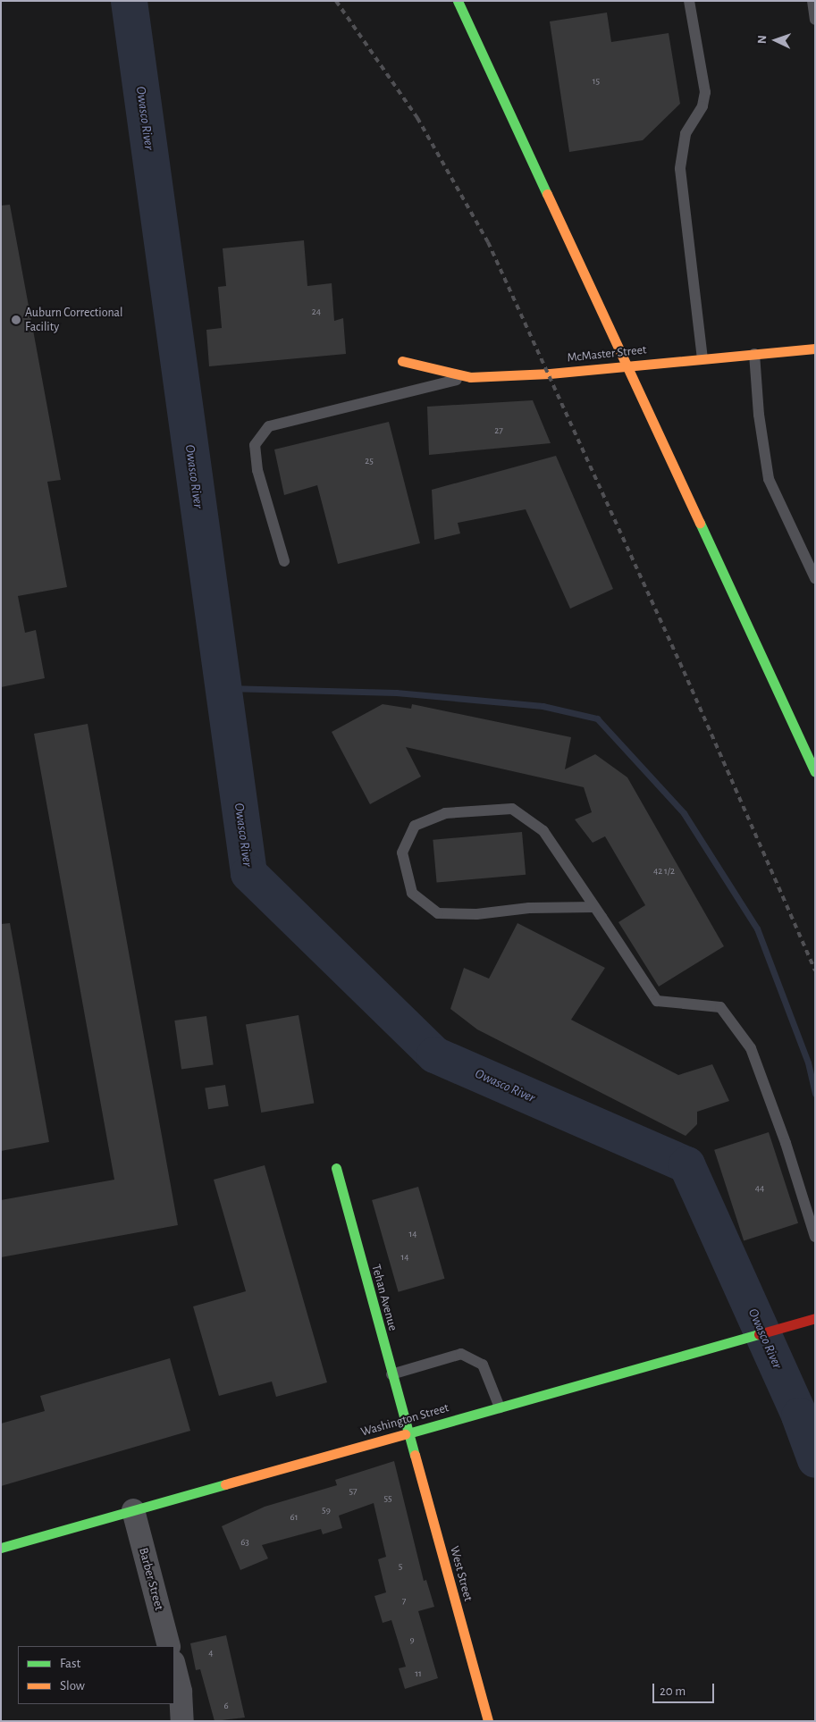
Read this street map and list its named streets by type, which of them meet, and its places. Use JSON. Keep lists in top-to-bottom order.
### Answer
{
  "streets": {
    "main road": [
      "McMaster Street",
      "Tehan Avenue",
      "Washington Street",
      "West Street"
    ],
    "street": ["Barber Street"]
  },
  "crossings": [
    ["Tehan Avenue", "Washington Street"],
    ["Tehan Avenue", "West Street"],
    ["Washington Street", "West Street"],
    ["Washington Street", "Barber Street"]
  ],
  "water": ["Owasco River"],
  "places": ["Auburn Correctional Facility"],
  "house_numbers": [
    "15",
    "24",
    "27",
    "25",
    "42 1/2",
    "44",
    "14",
    "14",
    "57",
    "55",
    "59",
    "61",
    "63",
    "5",
    "7",
    "9",
    "4",
    "11",
    "6"
  ],
  "legend": ["Fast", "Slow"],
  "scale_bar": "20 m",
  "north": "left"
}
